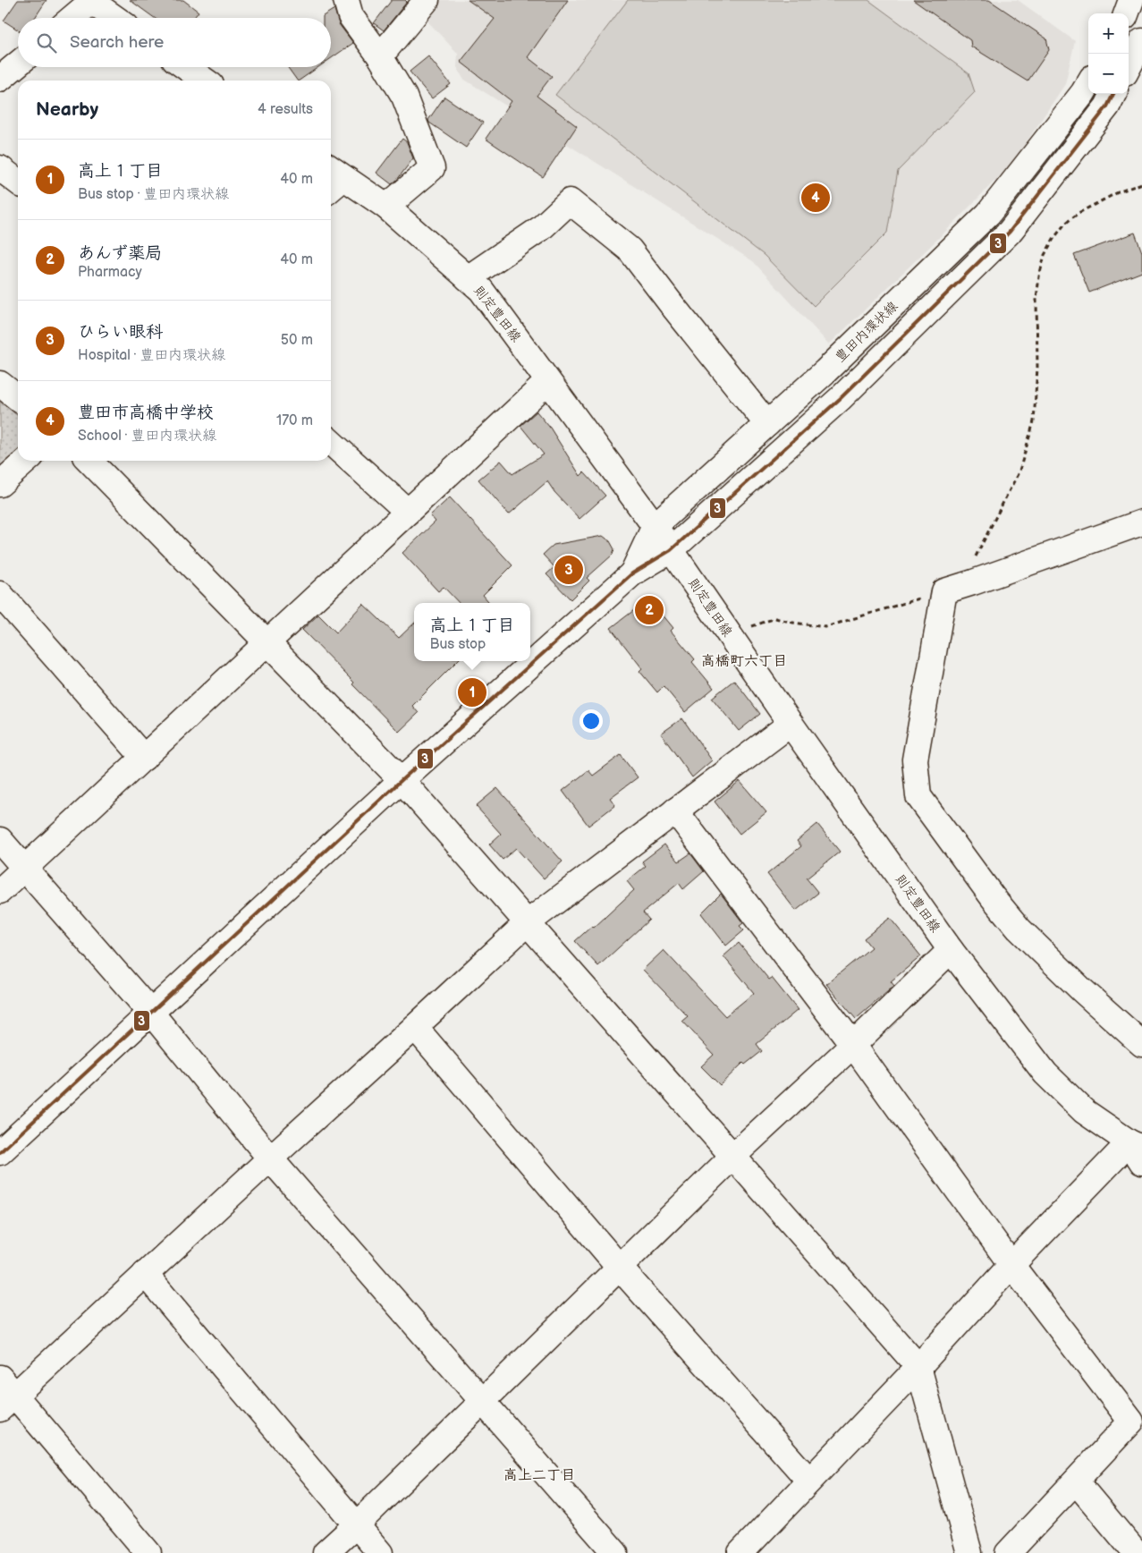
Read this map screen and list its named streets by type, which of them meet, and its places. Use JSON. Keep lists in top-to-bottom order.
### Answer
{
  "streets": {
    "street": ["則定豊田線", "豊田内環状線"]
  },
  "crossings": [
    ["則定豊田線", "豊田内環状線"]
  ],
  "districts": ["高橋町六丁目", "高上二丁目"],
  "lines": ["transit line 3"],
  "page": {
    "map_buttons": ["+", "−"],
    "search": "Search here",
    "heading": ["Nearby", "4 results"],
    "list": [
      {
        "mark": "1",
        "name": "高上１丁目",
        "note": "Bus stop · 豊田内環状線",
        "value": "40 m"
      },
      {
        "mark": "2",
        "name": "あんず薬局",
        "note": "Pharmacy",
        "value": "40 m"
      },
      {
        "mark": "3",
        "name": "ひらい眼科",
        "note": "Hospital · 豊田内環状線",
        "value": "50 m"
      },
      {
        "mark": "4",
        "name": "豊田市高橋中学校",
        "note": "School · 豊田内環状線",
        "value": "170 m"
      }
    ],
    "pins": [
      "4",
      "3",
      "2",
      "1"
    ],
    "popup": ["高上１丁目", "Bus stop"]
  }
}
